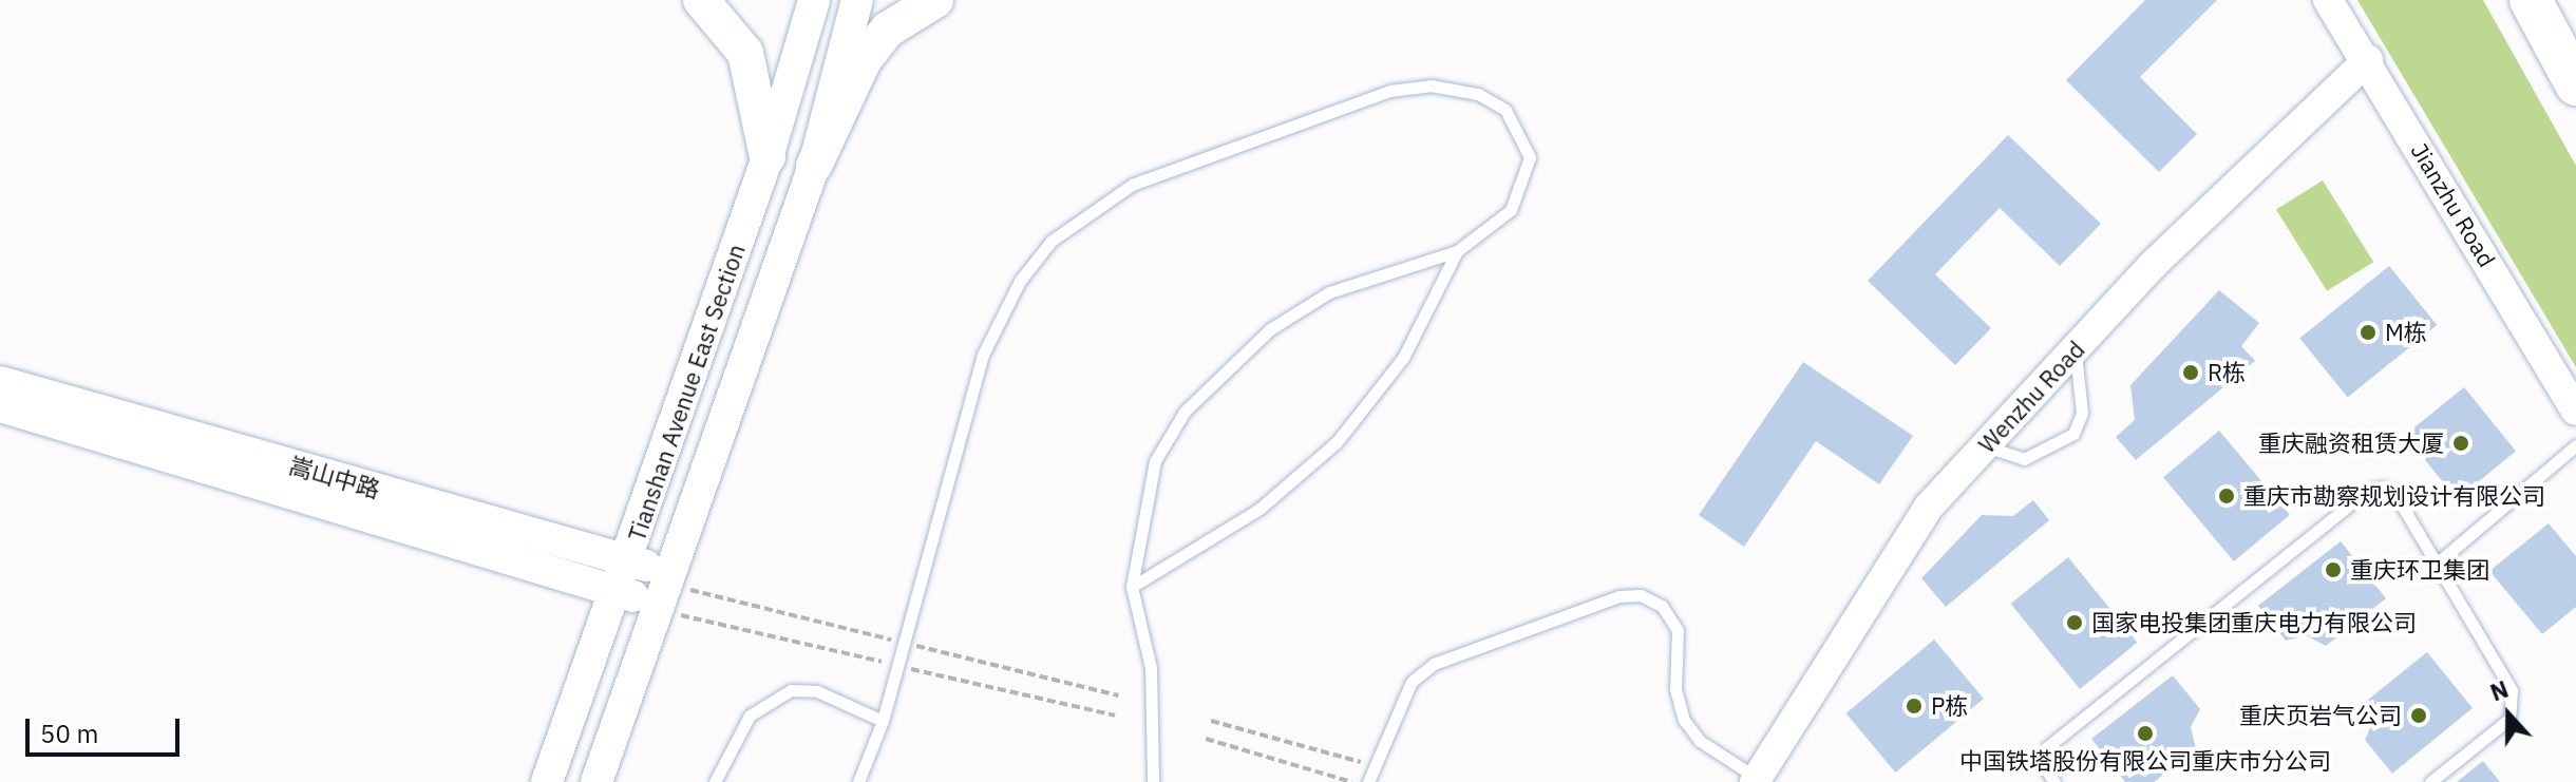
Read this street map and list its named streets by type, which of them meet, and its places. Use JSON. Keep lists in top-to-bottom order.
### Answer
{
  "streets": {
    "main road": ["Tianshan Avenue East Section", "嵩山中路"],
    "street": ["Jianzhu Road", "Wenzhu Road"]
  },
  "crossings": [
    ["Jianzhu Road", "Wenzhu Road"],
    ["Tianshan Avenue East Section", "嵩山中路"]
  ],
  "places": [
    "M栋",
    "R栋",
    "重庆融资租赁大厦",
    "重庆市勘察规划设计有限公司",
    "重庆环卫集团",
    "国家电投集团重庆电力有限公司",
    "P栋",
    "重庆页岩气公司",
    "中国铁塔股份有限公司重庆市分公司"
  ],
  "scale_bar": "50 m",
  "north": "top"
}
